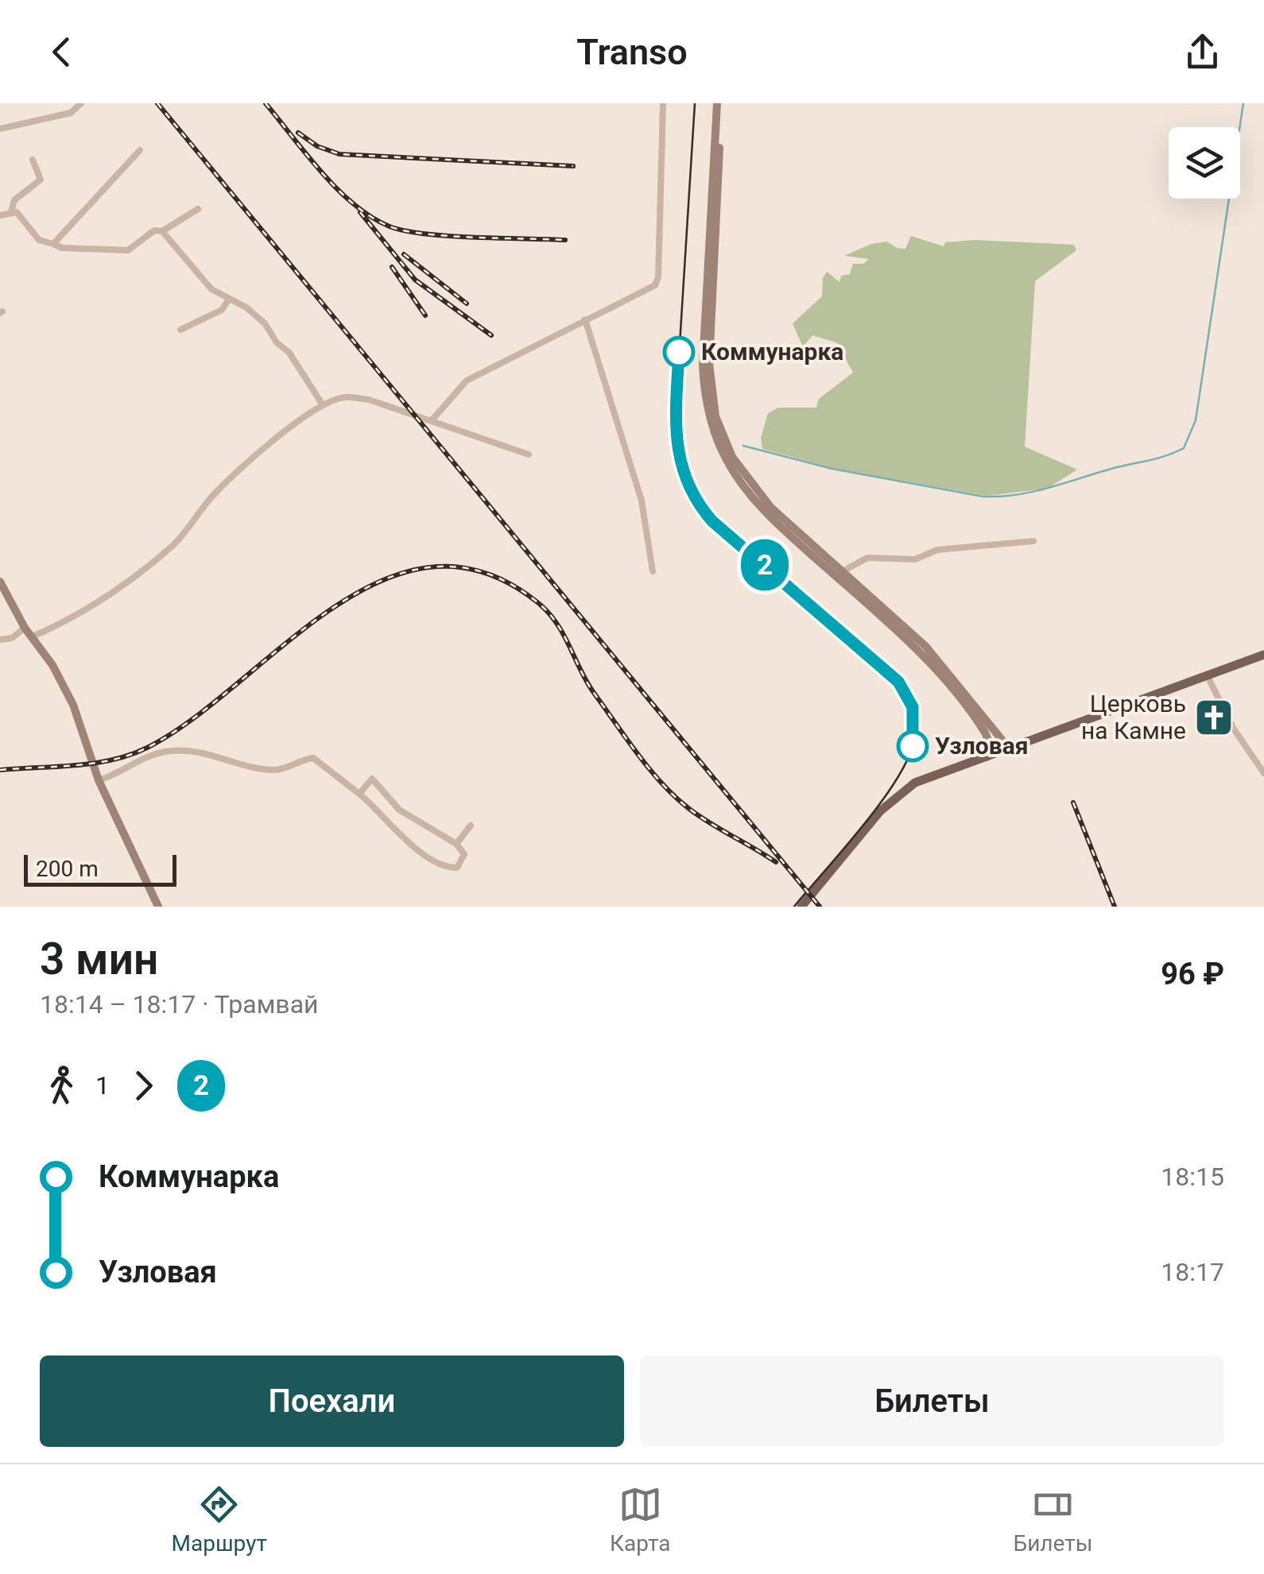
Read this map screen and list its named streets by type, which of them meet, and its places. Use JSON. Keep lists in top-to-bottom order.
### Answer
{
  "places": {
    "other": ["Коммунарка", "Узловая"],
    "church": ["Церковь на Камне"]
  },
  "lines": ["tram line 2"],
  "scale_bar": "200 m",
  "page": {
    "header": "Transo",
    "on_map": "2",
    "scale": "200 m",
    "heading": ["3 мин", "18:14 – 18:17 · Трамвай", "96 ₽"],
    "legs": ["1", "2"],
    "list": [
      {
        "name": "Коммунарка",
        "value": "18:15"
      },
      {
        "name": "Узловая",
        "value": "18:17"
      }
    ],
    "buttons": ["Поехали", "Билеты"],
    "tabs": ["Маршрут", "Карта", "Билеты"]
  }
}
